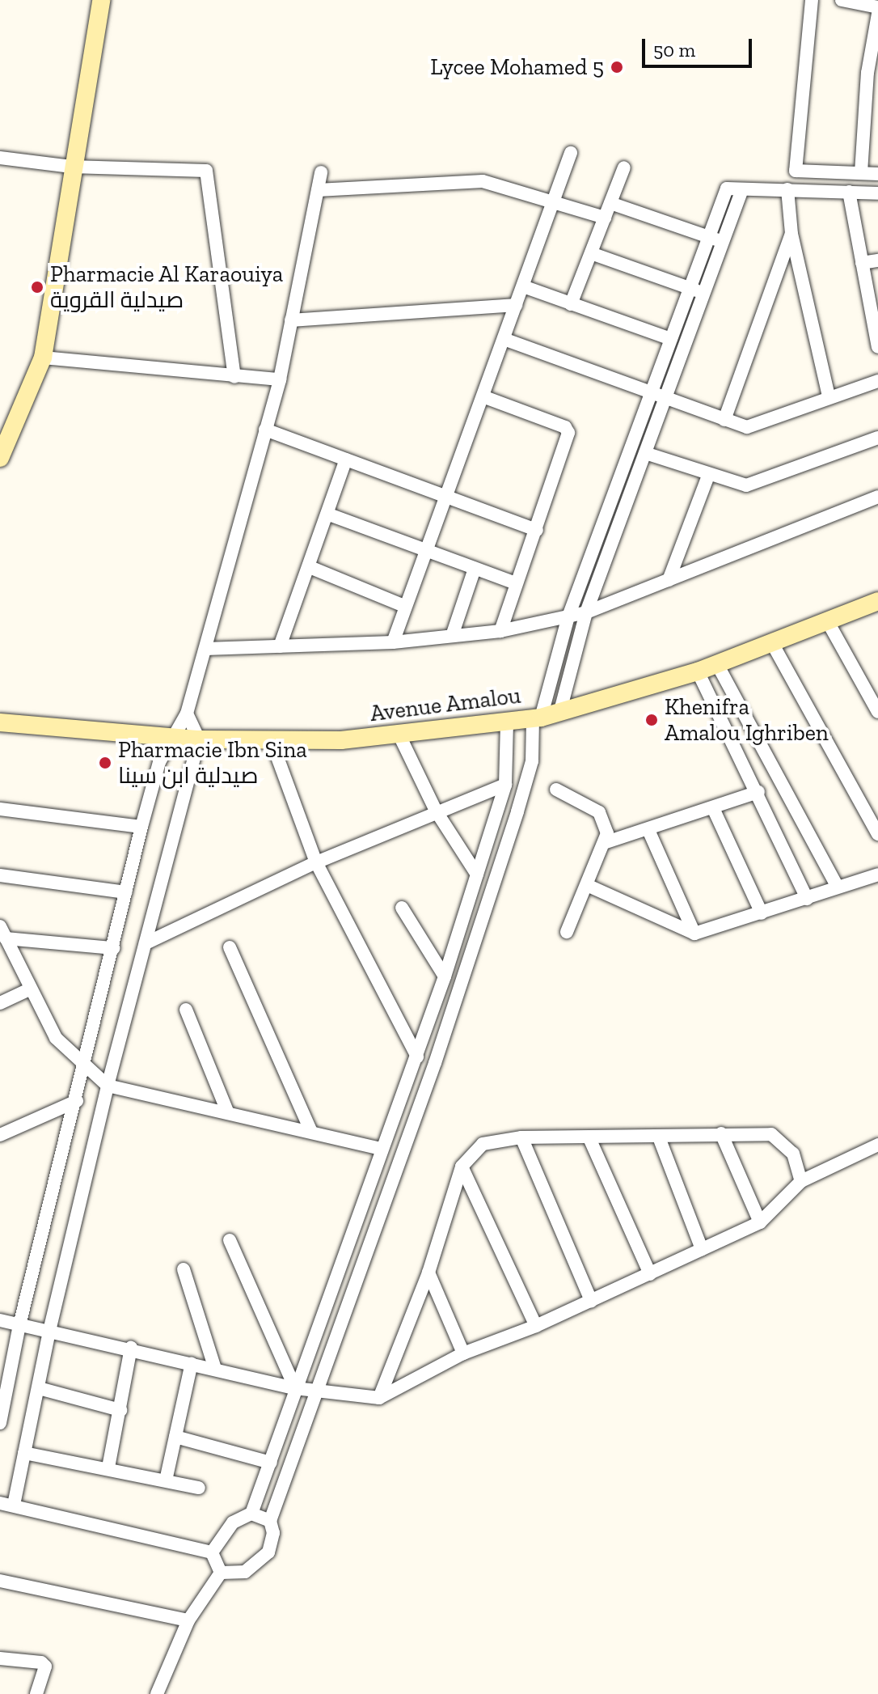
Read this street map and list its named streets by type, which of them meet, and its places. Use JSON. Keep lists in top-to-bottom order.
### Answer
{
  "streets": {
    "main road": ["Avenue Amalou"]
  },
  "places": [
    "Lycee Mohamed 5",
    "Pharmacie Al Karaouiya صيدلية القروية",
    "Khenifra Amalou Ighriben",
    "Pharmacie Ibn Sina صيدلية ابن سينا"
  ],
  "scale_bar": "50 m"
}
